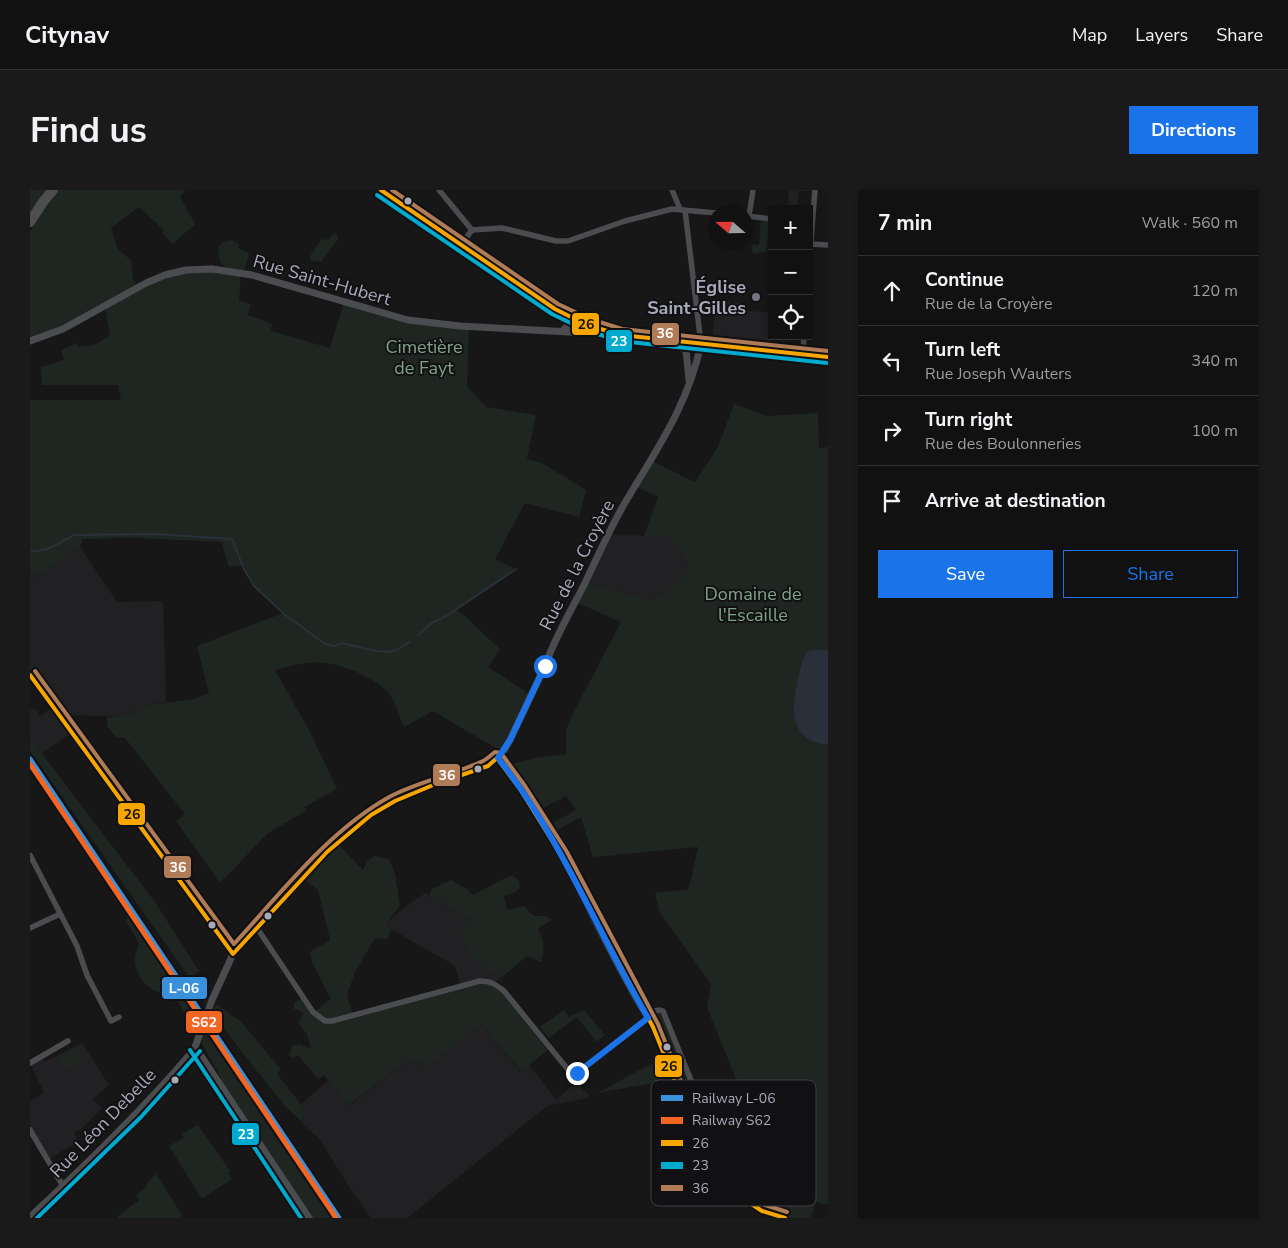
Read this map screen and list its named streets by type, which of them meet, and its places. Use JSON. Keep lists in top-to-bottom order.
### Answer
{
  "streets": {
    "street": ["Rue Saint-Hubert", "Rue de la Croyère", "Rue Léon Debelle"]
  },
  "parks": ["Cimetière de Fayt", "Domaine de l'Escaille"],
  "places": ["Église Saint-Gilles"],
  "lines": [
    "transit line 26",
    "transit line 36",
    "transit line 23",
    "rail line L-06",
    "rail line S62"
  ],
  "legend": [
    "Railway L-06",
    "Railway S62",
    "26",
    "23",
    "36"
  ],
  "north": "left",
  "page": {
    "header": "Citynav",
    "nav": ["Map", "Layers", "Share"],
    "buttons": [
      "Directions",
      ["Save", "Share"]
    ],
    "title": "Find us",
    "heading": ["7 min", "Walk · 560 m"],
    "map_buttons": ["+", "−"],
    "list": [
      ["Continue", "Rue de la Croyère", "120 m"],
      ["Turn left", "Rue Joseph Wauters", "340 m"],
      ["Turn right", "Rue des Boulonneries", "100 m"],
      "Arrive at destination"
    ]
  }
}
